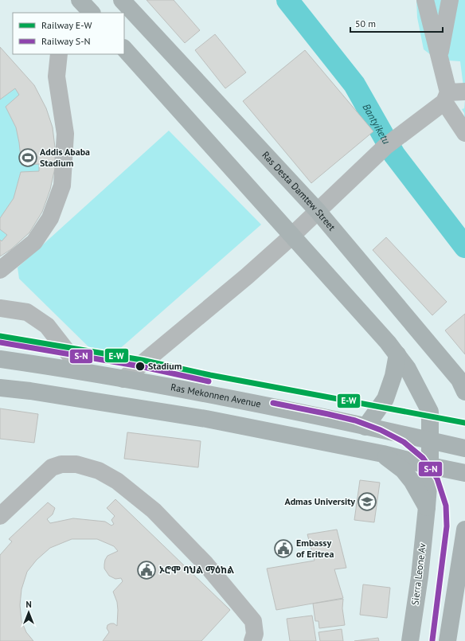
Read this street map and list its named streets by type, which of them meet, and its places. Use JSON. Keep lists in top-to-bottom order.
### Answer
{
  "streets": {
    "main road": ["Ras Desta Damtew Street", "Ras Mekonnen Avenue", "Sierra Leone Av"]
  },
  "crossings": [
    ["Ras Mekonnen Avenue", "Sierra Leone Av"]
  ],
  "water": ["Bantyiketu"],
  "places": {
    "sports": ["Addis Ababa Stadium"],
    "other": ["Stadium"],
    "school or university": ["Admas University"],
    "public building": ["Embassy of Eritrea", "ኦሮሞ ባህል ማዕከል"]
  },
  "lines": ["rail line E-W", "rail line S-N"],
  "legend": ["Railway E-W", "Railway S-N"],
  "scale_bar": "50 m",
  "north": "top"
}
